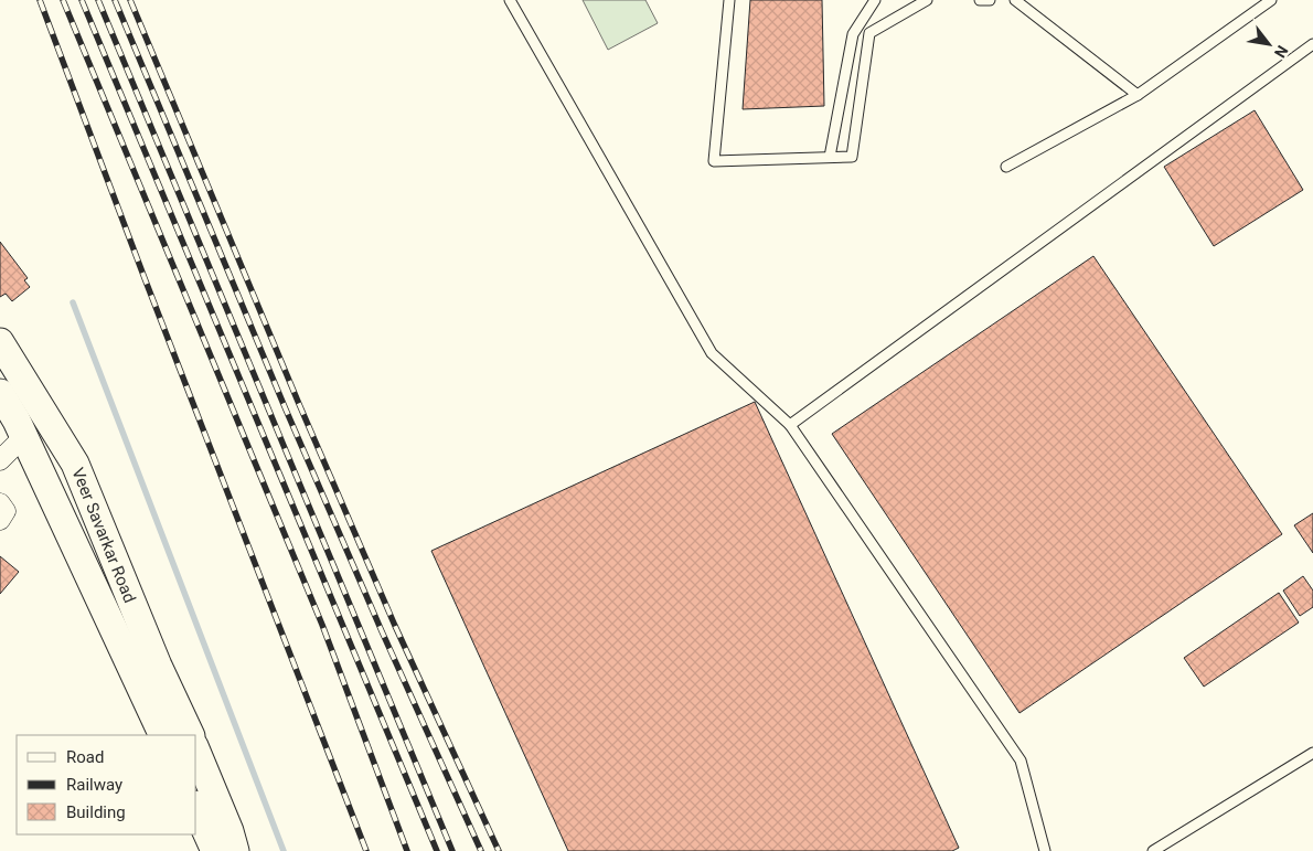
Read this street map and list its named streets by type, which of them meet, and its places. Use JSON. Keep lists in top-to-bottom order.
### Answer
{
  "streets": {
    "street": ["Veer Savarkar Road"]
  },
  "legend": ["Road", "Railway", "Building"],
  "north": "bottom right"
}
